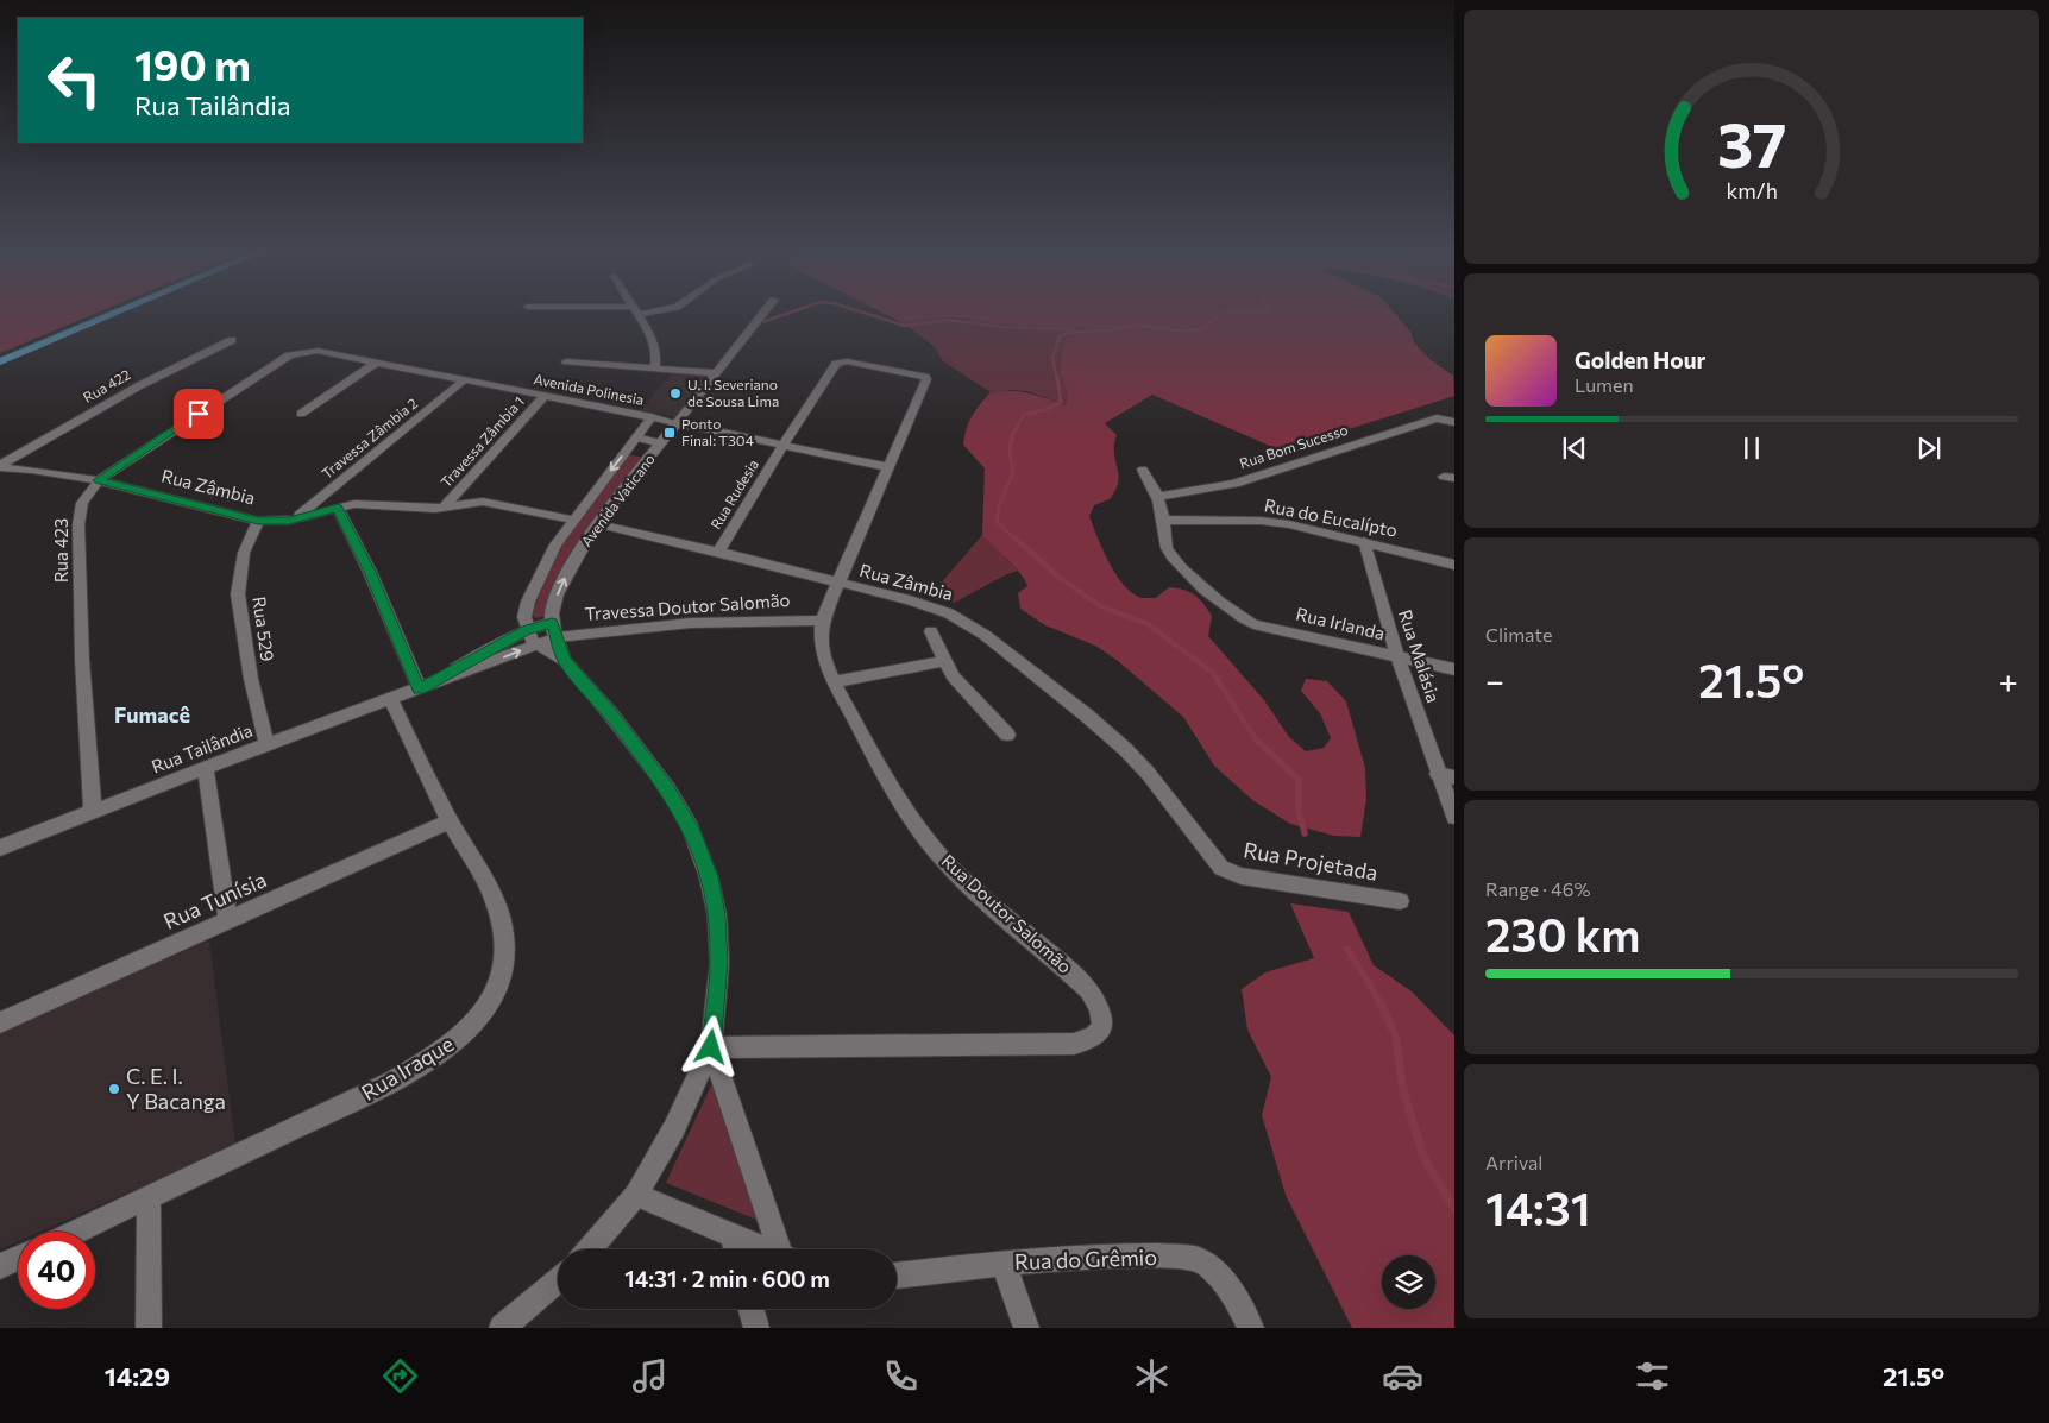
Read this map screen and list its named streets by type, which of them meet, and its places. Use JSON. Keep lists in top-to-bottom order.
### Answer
{
  "streets": {
    "street": [
      "Rua 422",
      "Avenida Polinesia",
      "Travessa Zâmbia 2",
      "Travessa Zâmbia 1",
      "Rua Bom Sucesso",
      "Rua Zâmbia",
      "Rua Rudesia",
      "Avenida Vaticano",
      "Rua do Eucalípto",
      "Rua 423",
      "Travessa Doutor Salomão",
      "Rua Irlanda",
      "Rua 529",
      "Rua Malásia",
      "Rua Tailândia",
      "Rua Projetada",
      "Rua Tunísia",
      "Rua Doutor Salomão",
      "Rua Iraque",
      "Rua do Grêmio"
    ]
  },
  "crossings": [
    ["Rua 422", "Rua Zâmbia"],
    ["Avenida Polinesia", "Travessa Zâmbia 2"],
    ["Avenida Polinesia", "Travessa Zâmbia 1"],
    ["Avenida Polinesia", "Rua Rudesia"],
    ["Avenida Polinesia", "Avenida Vaticano"],
    ["Avenida Polinesia", "Rua 423"],
    ["Avenida Polinesia", "Rua Doutor Salomão"],
    ["Travessa Zâmbia 2", "Rua Zâmbia"],
    ["Travessa Zâmbia 1", "Rua Zâmbia"],
    ["Rua Zâmbia", "Rua Rudesia"],
    ["Rua Zâmbia", "Avenida Vaticano"],
    ["Rua Zâmbia", "Rua 423"],
    ["Rua Zâmbia", "Rua 529"],
    ["Rua Zâmbia", "Rua Projetada"],
    ["Rua Zâmbia", "Rua Doutor Salomão"],
    ["Rua Rudesia", "Rua Doutor Salomão"],
    ["Avenida Vaticano", "Travessa Doutor Salomão"],
    ["Avenida Vaticano", "Rua Tailândia"],
    ["Rua do Eucalípto", "Rua Irlanda"],
    ["Rua do Eucalípto", "Rua Malásia"],
    ["Rua 423", "Rua Tailândia"],
    ["Travessa Doutor Salomão", "Rua Tailândia"],
    ["Travessa Doutor Salomão", "Rua Doutor Salomão"],
    ["Rua Irlanda", "Rua Malásia"],
    ["Rua 529", "Rua Tailândia"],
    ["Rua Tailândia", "Rua Iraque"],
    ["Rua Tunísia", "Rua Iraque"]
  ],
  "districts": ["Fumacê"],
  "places": {
    "other": ["U. I. Severiano de Sousa Lima", "C. E. I. Y Bacanga"],
    "transit": ["Ponto Final: T304"]
  },
  "page": {
    "turn": ["190 m", "Rua Tailândia"],
    "song": ["Golden Hour", "Lumen"],
    "tile": [
      "Climate",
      ["Range · 46%", "230 km"],
      ["Arrival", "14:31"]
    ],
    "heat": ["−", "21.5°", "+"],
    "limit": "40",
    "trip": "14:31 · 2 min · 600 m",
    "tabs": ["14:29", "21.5°"],
    "gauge": ["37", "km/h"]
  }
}
